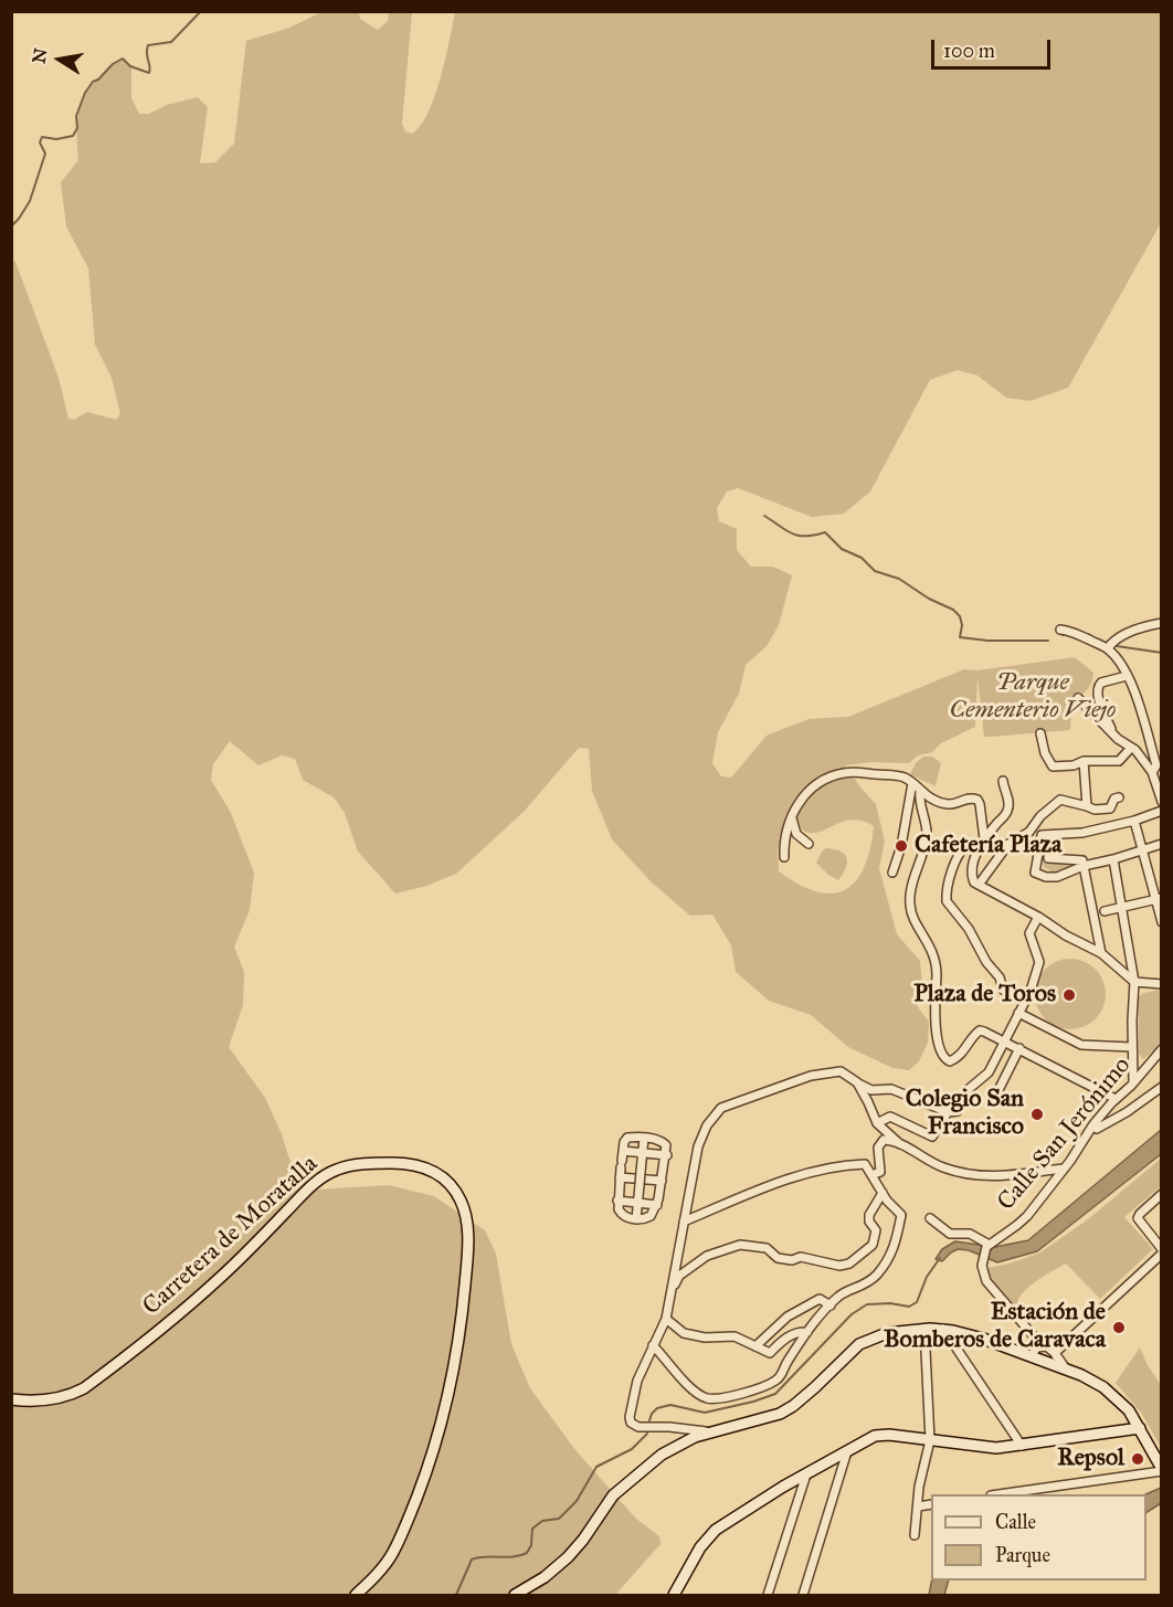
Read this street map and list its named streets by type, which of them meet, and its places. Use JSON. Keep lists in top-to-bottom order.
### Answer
{
  "streets": {
    "main road": ["Carretera de Moratalla"],
    "street": ["Calle San Jerónimo"]
  },
  "parks": ["Parque Cementerio Viejo"],
  "places": [
    "Cafetería Plaza",
    "Plaza de Toros",
    "Colegio San Francisco",
    "Estación de Bomberos de Caravaca",
    "Repsol"
  ],
  "legend": ["Calle", "Parque"],
  "scale_bar": "100 m",
  "north": "left"
}
